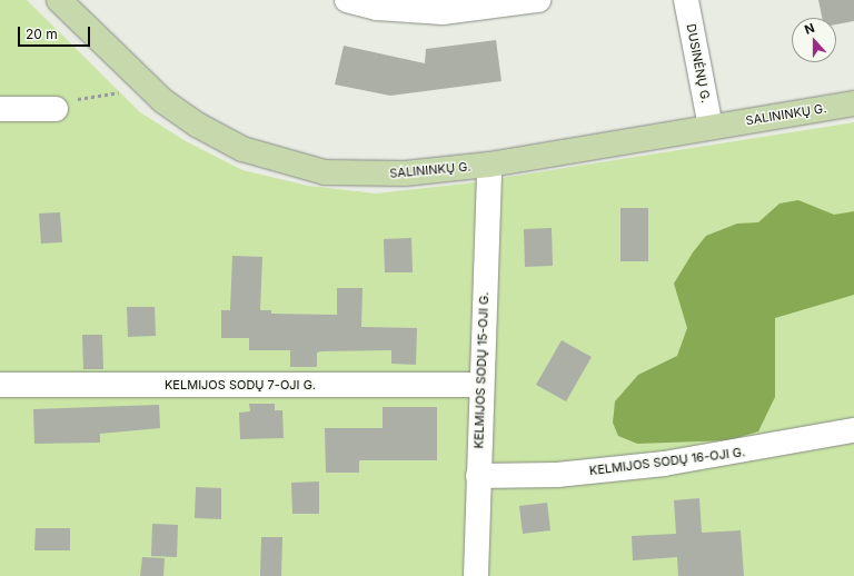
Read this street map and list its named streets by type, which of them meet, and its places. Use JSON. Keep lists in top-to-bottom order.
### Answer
{
  "streets": {
    "main road": ["SALININKŲ G."],
    "street": [
      "DUSINĖNŲ G.",
      "KELMIJOS SODŲ 15-OJI G.",
      "KELMIJOS SODŲ 7-OJI G.",
      "KELMIJOS SODŲ 16-OJI G."
    ]
  },
  "crossings": [
    ["DUSINĖNŲ G.", "SALININKŲ G."],
    ["SALININKŲ G.", "KELMIJOS SODŲ 15-OJI G."],
    ["KELMIJOS SODŲ 15-OJI G.", "KELMIJOS SODŲ 7-OJI G."],
    ["KELMIJOS SODŲ 15-OJI G.", "KELMIJOS SODŲ 16-OJI G."]
  ],
  "scale_bar": "20 m",
  "north": "top"
}
